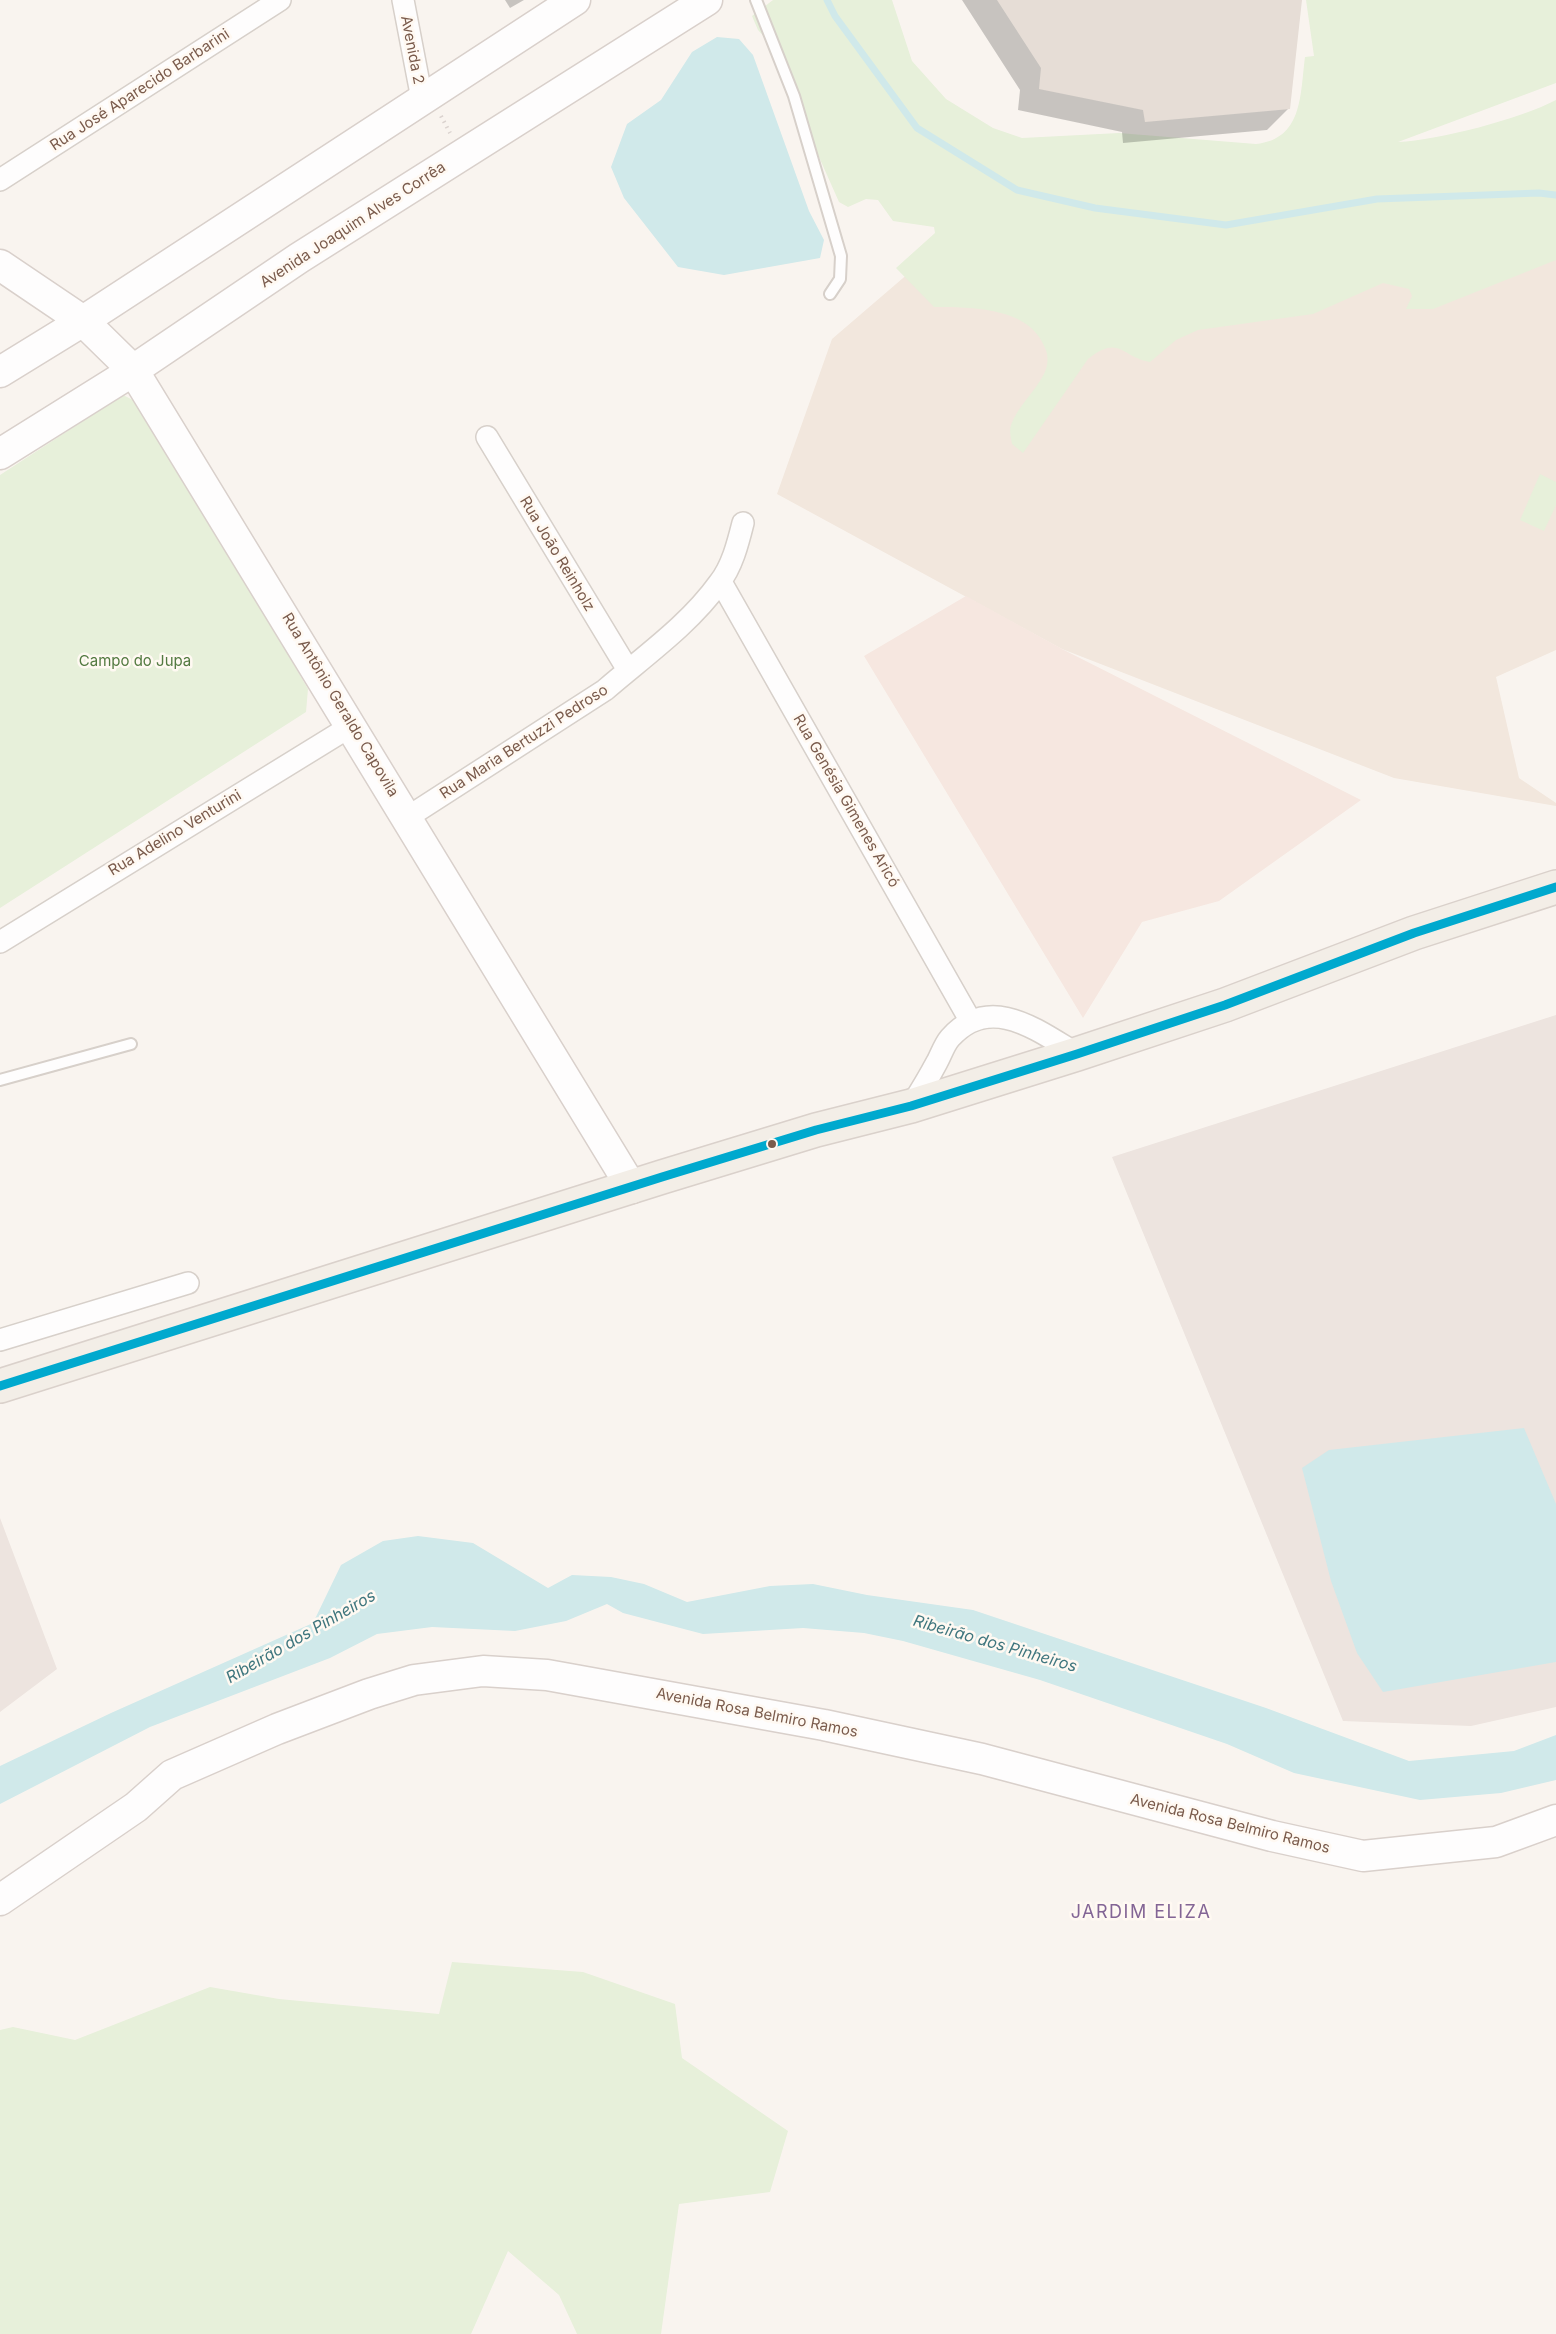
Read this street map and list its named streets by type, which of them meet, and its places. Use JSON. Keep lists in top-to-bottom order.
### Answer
{
  "streets": {
    "main road": ["Avenida Joaquim Alves Corrêa", "Rua Antônio Geraldo Capovila", "Avenida Rosa Belmiro Ramos"],
    "street": [
      "Avenida 2",
      "Rua José Aparecido Barbarini",
      "Rua João Reinholz",
      "Rua Maria Bertuzzi Pedroso",
      "Rua Genésia Gimenes Aricó",
      "Rua Adelino Venturini"
    ]
  },
  "crossings": [
    ["Avenida Joaquim Alves Corrêa", "Rua Antônio Geraldo Capovila"],
    ["Rua João Reinholz", "Rua Maria Bertuzzi Pedroso"],
    ["Rua Antônio Geraldo Capovila", "Rua Maria Bertuzzi Pedroso"],
    ["Rua Antônio Geraldo Capovila", "Rua Adelino Venturini"],
    ["Rua Maria Bertuzzi Pedroso", "Rua Genésia Gimenes Aricó"]
  ],
  "districts": ["JARDIM ELIZA"],
  "water": ["Ribeirão dos Pinheiros"],
  "parks": ["Campo do Jupa"]
}
